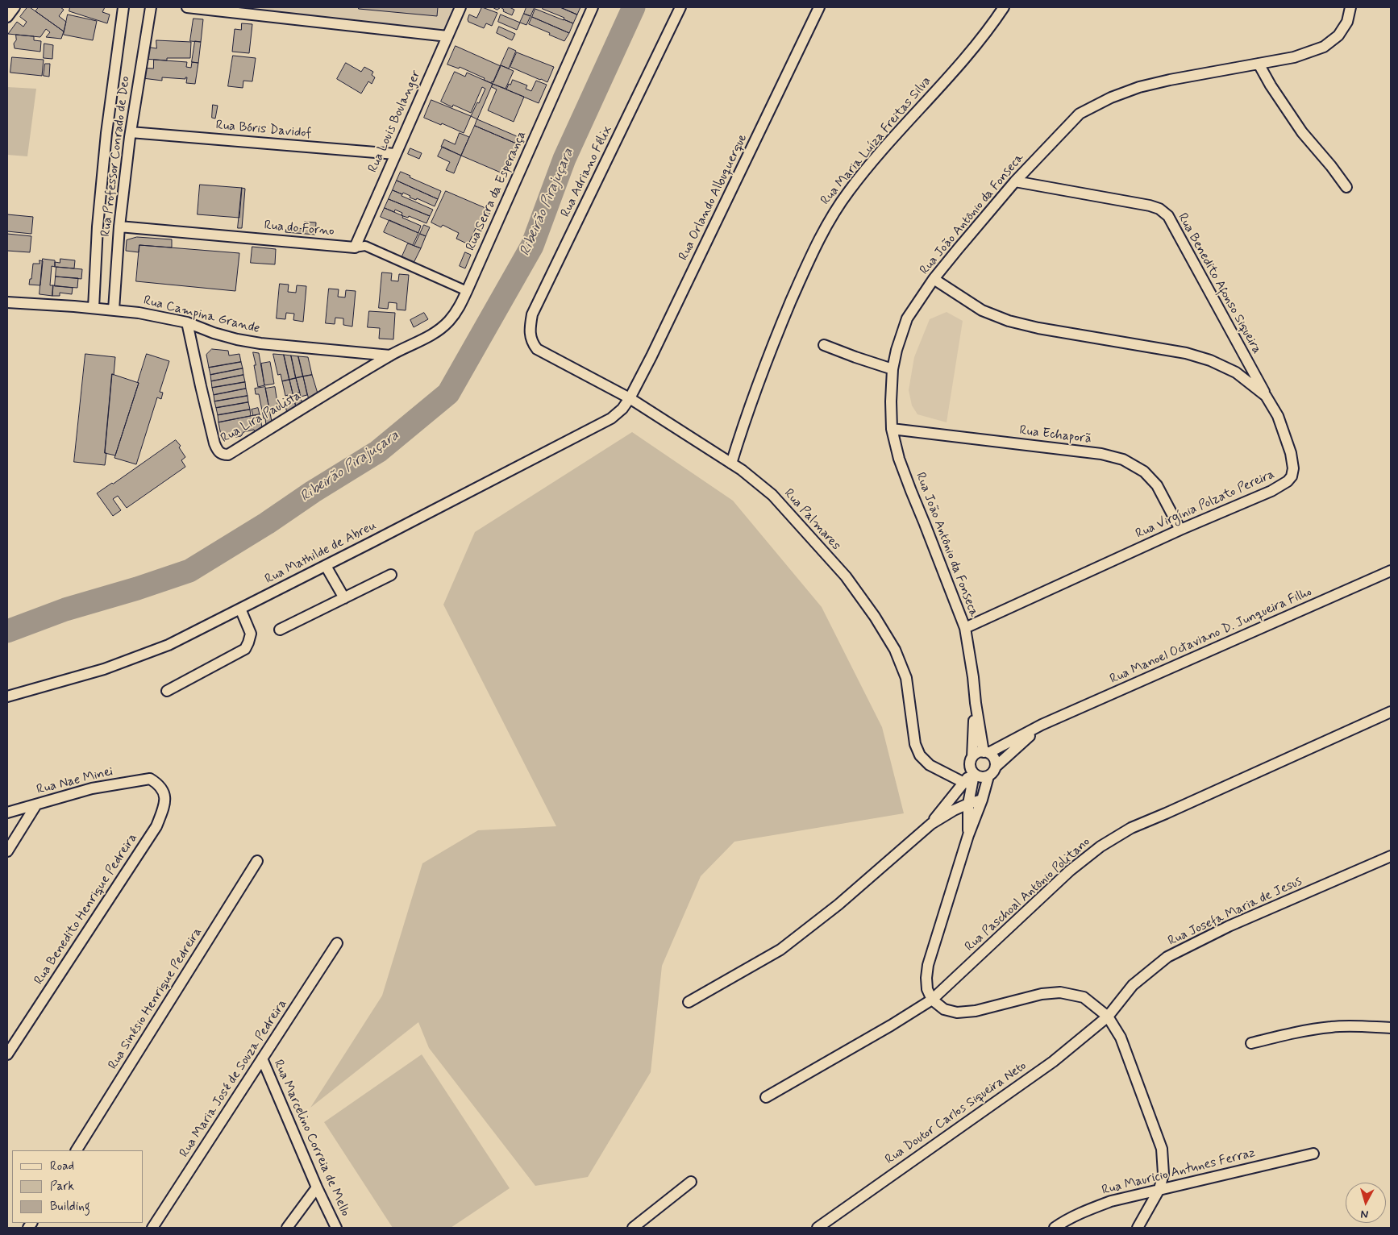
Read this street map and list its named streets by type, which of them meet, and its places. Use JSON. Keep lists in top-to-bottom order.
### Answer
{
  "streets": {
    "street": [
      "Rua Louis Boulanger",
      "Rua Bóris Davidof",
      "Rua Maria Luíza Freitas Silva",
      "Rua Professor Conrado de Deo",
      "Rua Adriano Félix",
      "Rua Serra da Esperança",
      "Rua Orlando Albuquerque",
      "Rua João Antônio da Fonseca",
      "Rua do Forno",
      "Rua Benedito Afonso Siqueira",
      "Rua Campina Grande",
      "Rua Lira Paulista",
      "Rua Echaporã",
      "Rua Virgínia Polzato Pereira",
      "Rua Palmares",
      "Rua Mathilde de Abreu",
      "Rua Manoel Octaviano D. Junqueira Filho",
      "Rua Nae Minei",
      "Rua Paschoal Antônio Politano",
      "Rua Benedito Henrique Pedreira",
      "Rua Josefa Maria de Jesus",
      "Rua Sinésio Henrique Pedreira",
      "Rua Maria José de Souza Pedreira",
      "Rua Doutor Carlos Siqueira Neto",
      "Rua Marcelino Correia de Mello",
      "Rua Mauricio Antunes Ferraz"
    ]
  },
  "crossings": [
    ["Rua Louis Boulanger", "Rua Bóris Davidof"],
    ["Rua Louis Boulanger", "Rua do Forno"],
    ["Rua Bóris Davidof", "Rua Professor Conrado de Deo"],
    ["Rua Maria Luíza Freitas Silva", "Rua Palmares"],
    ["Rua Professor Conrado de Deo", "Rua do Forno"],
    ["Rua Professor Conrado de Deo", "Rua Campina Grande"],
    ["Rua Adriano Félix", "Rua Palmares"],
    ["Rua Serra da Esperança", "Rua do Forno"],
    ["Rua Serra da Esperança", "Rua Campina Grande"],
    ["Rua Serra da Esperança", "Rua Lira Paulista"],
    ["Rua Orlando Albuquerque", "Rua Palmares"],
    ["Rua Orlando Albuquerque", "Rua Mathilde de Abreu"],
    ["Rua João Antônio da Fonseca", "Rua Benedito Afonso Siqueira"],
    ["Rua João Antônio da Fonseca", "Rua Echaporã"],
    ["Rua João Antônio da Fonseca", "Rua Virgínia Polzato Pereira"],
    ["Rua João Antônio da Fonseca", "Rua Palmares"],
    ["Rua João Antônio da Fonseca", "Rua Manoel Octaviano D. Junqueira Filho"],
    ["Rua Benedito Afonso Siqueira", "Rua Virgínia Polzato Pereira"],
    ["Rua Campina Grande", "Rua Lira Paulista"],
    ["Rua Echaporã", "Rua Virgínia Polzato Pereira"],
    ["Rua Palmares", "Rua Mathilde de Abreu"],
    ["Rua Palmares", "Rua Manoel Octaviano D. Junqueira Filho"],
    ["Rua Nae Minei", "Rua Benedito Henrique Pedreira"],
    ["Rua Josefa Maria de Jesus", "Rua Doutor Carlos Siqueira Neto"],
    ["Rua Maria José de Souza Pedreira", "Rua Marcelino Correia de Mello"]
  ],
  "water": ["Ribeirão Pirajuçara"],
  "legend": ["Road", "Park", "Building"],
  "north": "bottom"
}
